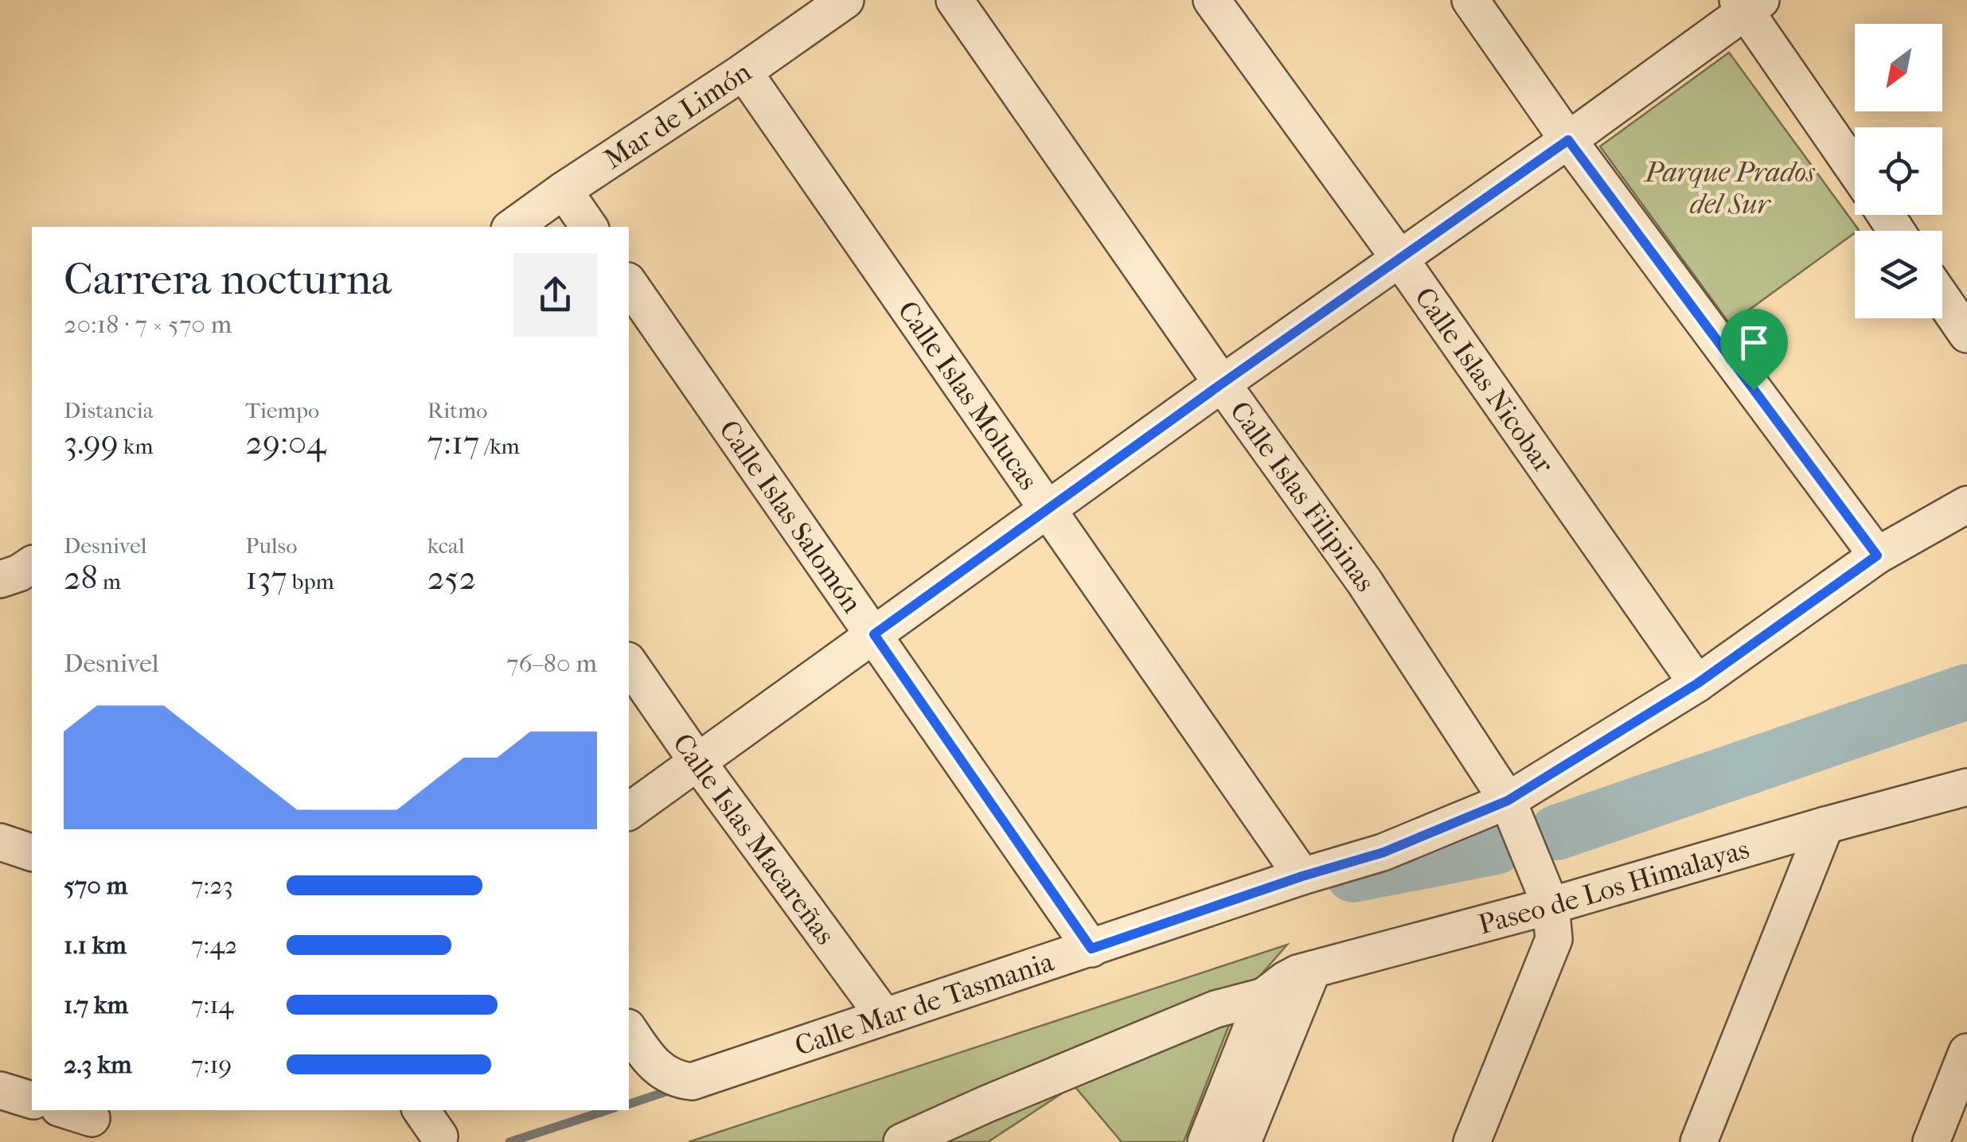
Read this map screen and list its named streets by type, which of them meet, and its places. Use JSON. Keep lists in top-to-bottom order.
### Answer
{
  "streets": {
    "street": [
      "Mar de Limón",
      "Calle Islas Nicobar",
      "Calle Islas Molucas",
      "Calle Islas Filipinas",
      "Calle Islas Salomón",
      "Calle Islas Macareñas",
      "Paseo de Los Himalayas",
      "Calle Mar de Tasmania"
    ]
  },
  "crossings": [
    ["Mar de Limón", "Calle Islas Molucas"],
    ["Calle Islas Nicobar", "Calle Mar de Tasmania"],
    ["Calle Islas Molucas", "Calle Mar de Tasmania"],
    ["Calle Islas Filipinas", "Paseo de Los Himalayas"],
    ["Calle Islas Filipinas", "Calle Mar de Tasmania"],
    ["Calle Islas Salomón", "Calle Mar de Tasmania"],
    ["Calle Islas Macareñas", "Calle Mar de Tasmania"]
  ],
  "parks": ["Parque Prados del Sur"],
  "north": "bottom left",
  "page": {
    "heading": ["Carrera nocturna", "20:18 · 7 × 570 m"],
    "stats": [
      ["Distancia", "3.99 km"],
      ["Tiempo", "29:04"],
      ["Ritmo", "7:17 /km"],
      ["Desnivel", "28 m"],
      ["Pulso", "137 bpm"],
      ["kcal", "252"]
    ],
    "chart": ["Desnivel", "76–80 m"],
    "list": [
      {
        "name": "570 m",
        "note": "7:23"
      },
      {
        "name": "1.1 km",
        "note": "7:42"
      },
      {
        "name": "1.7 km",
        "note": "7:14"
      },
      {
        "name": "2.3 km",
        "note": "7:19"
      }
    ]
  }
}
